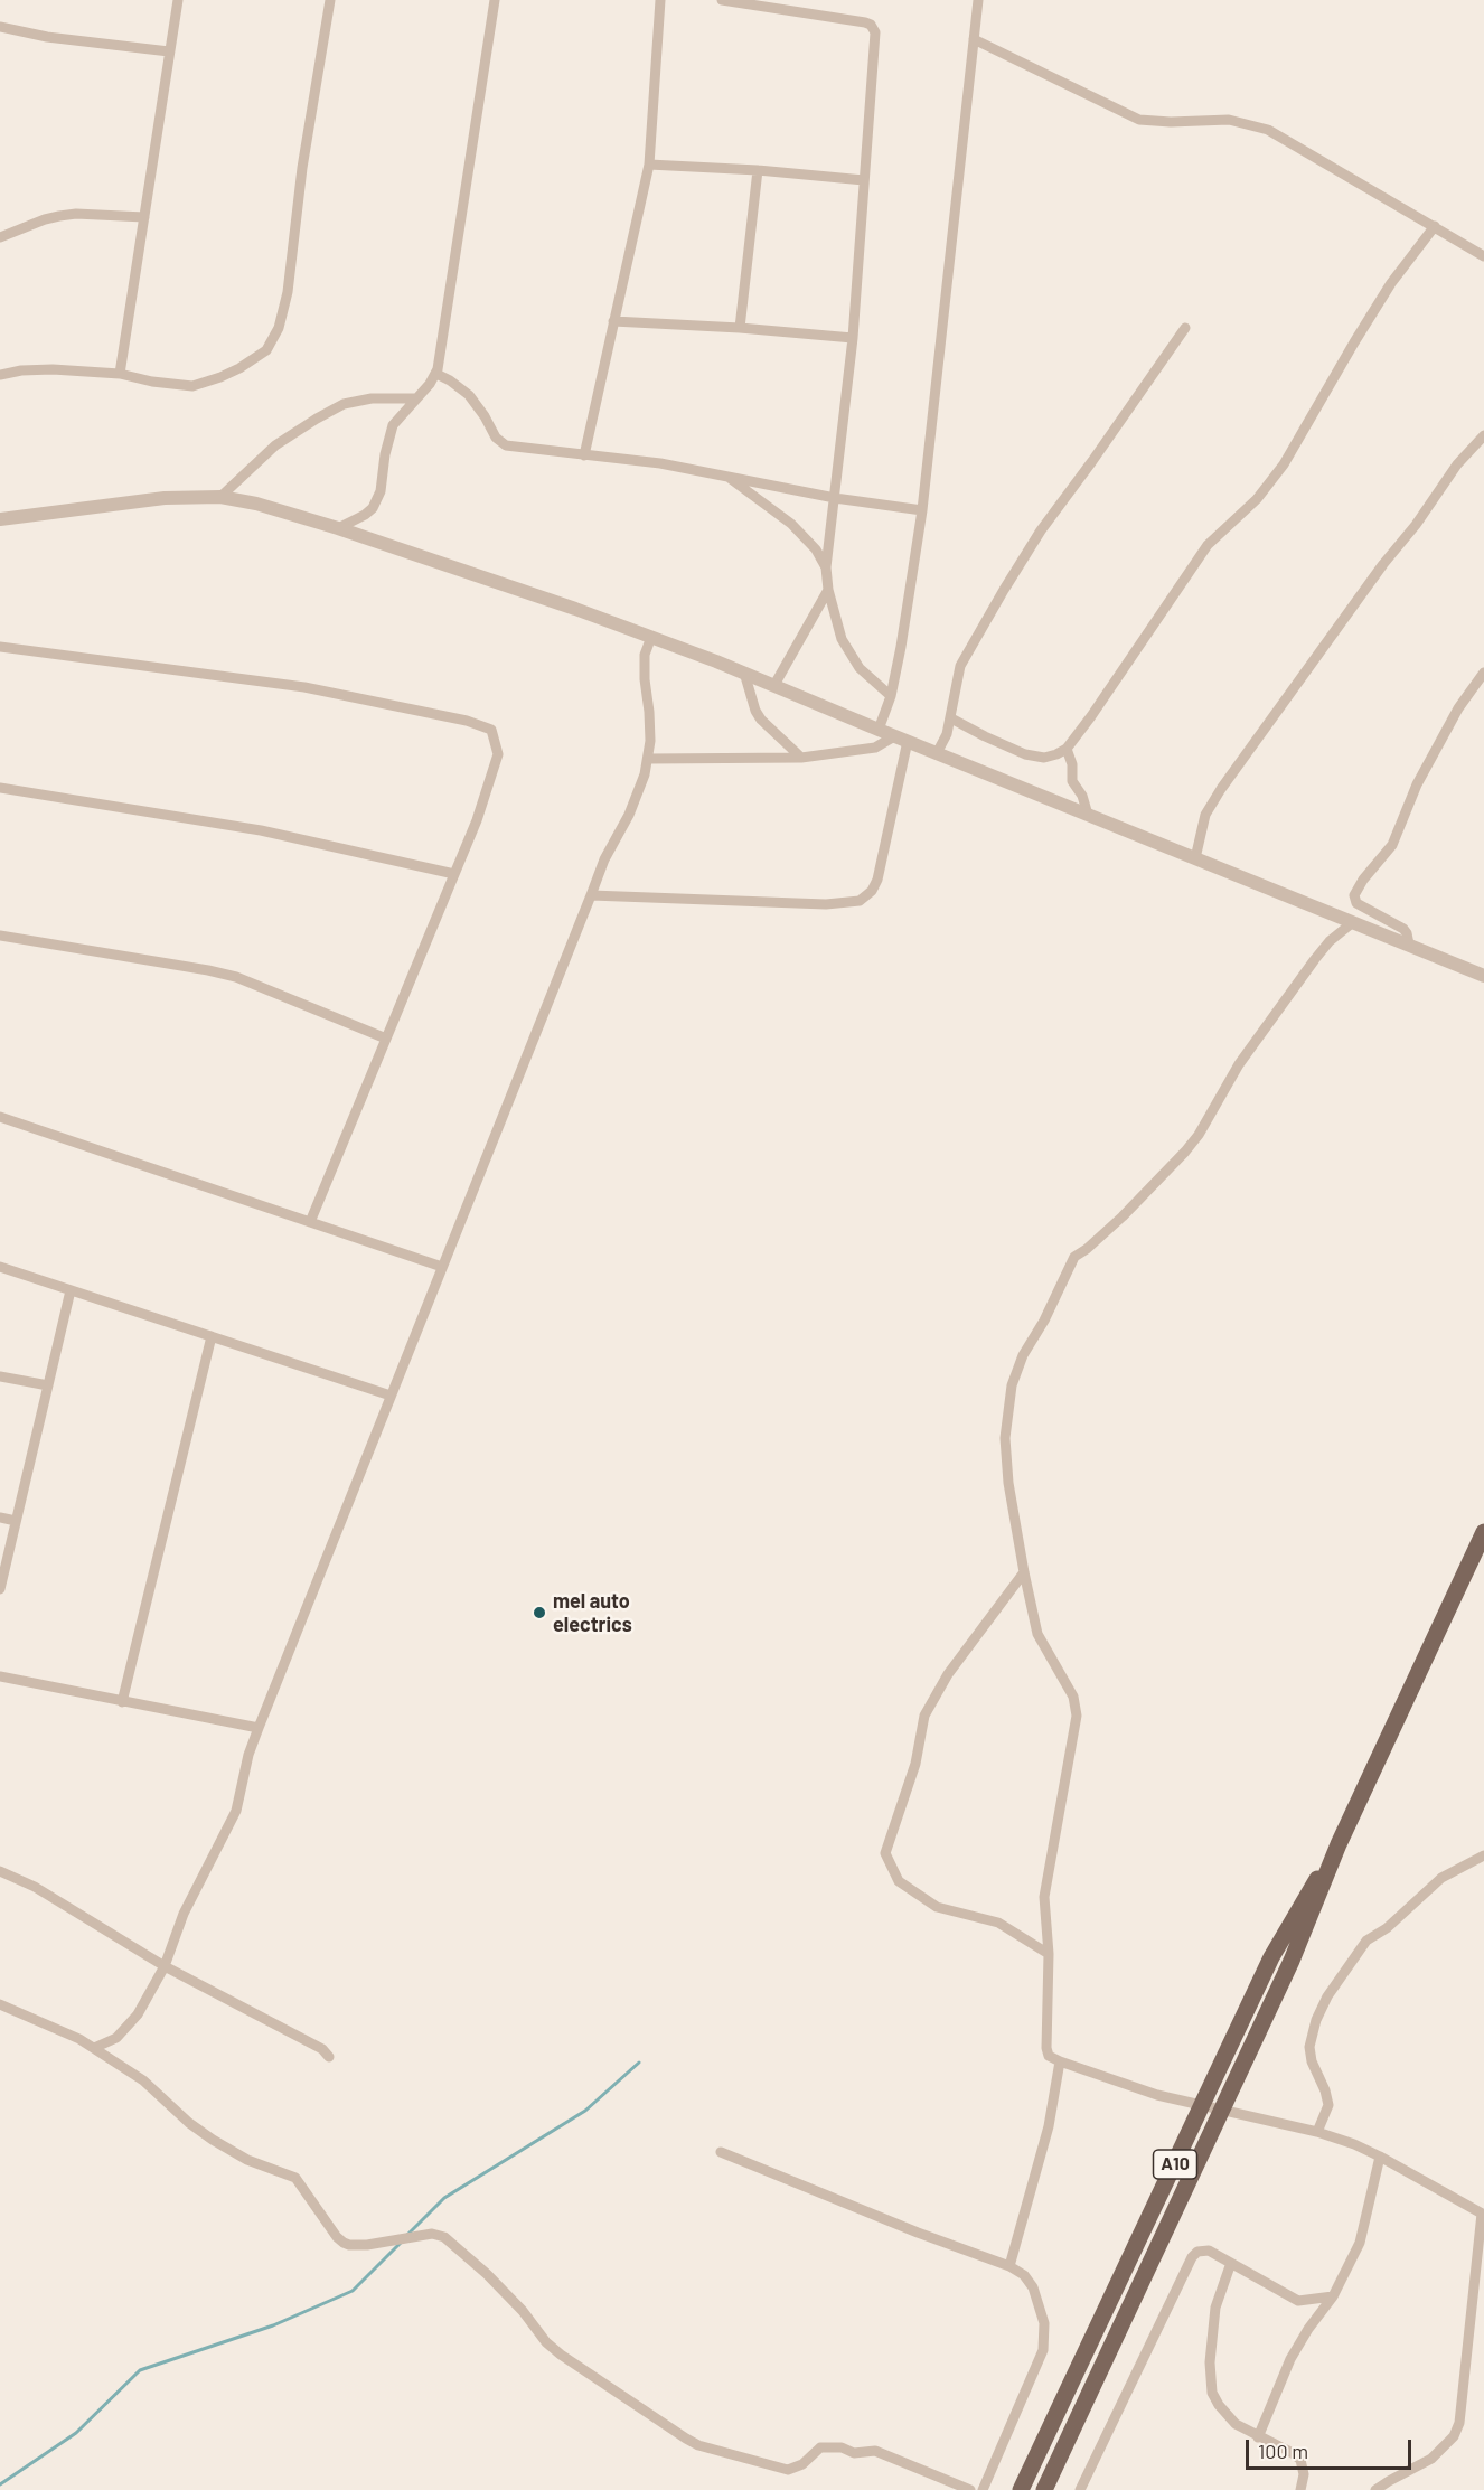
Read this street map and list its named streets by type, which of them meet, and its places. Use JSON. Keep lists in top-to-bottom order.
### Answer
{
  "streets": {
    "main road": ["A10"]
  },
  "places": ["mel auto electrics"],
  "scale_bar": "100 m"
}
